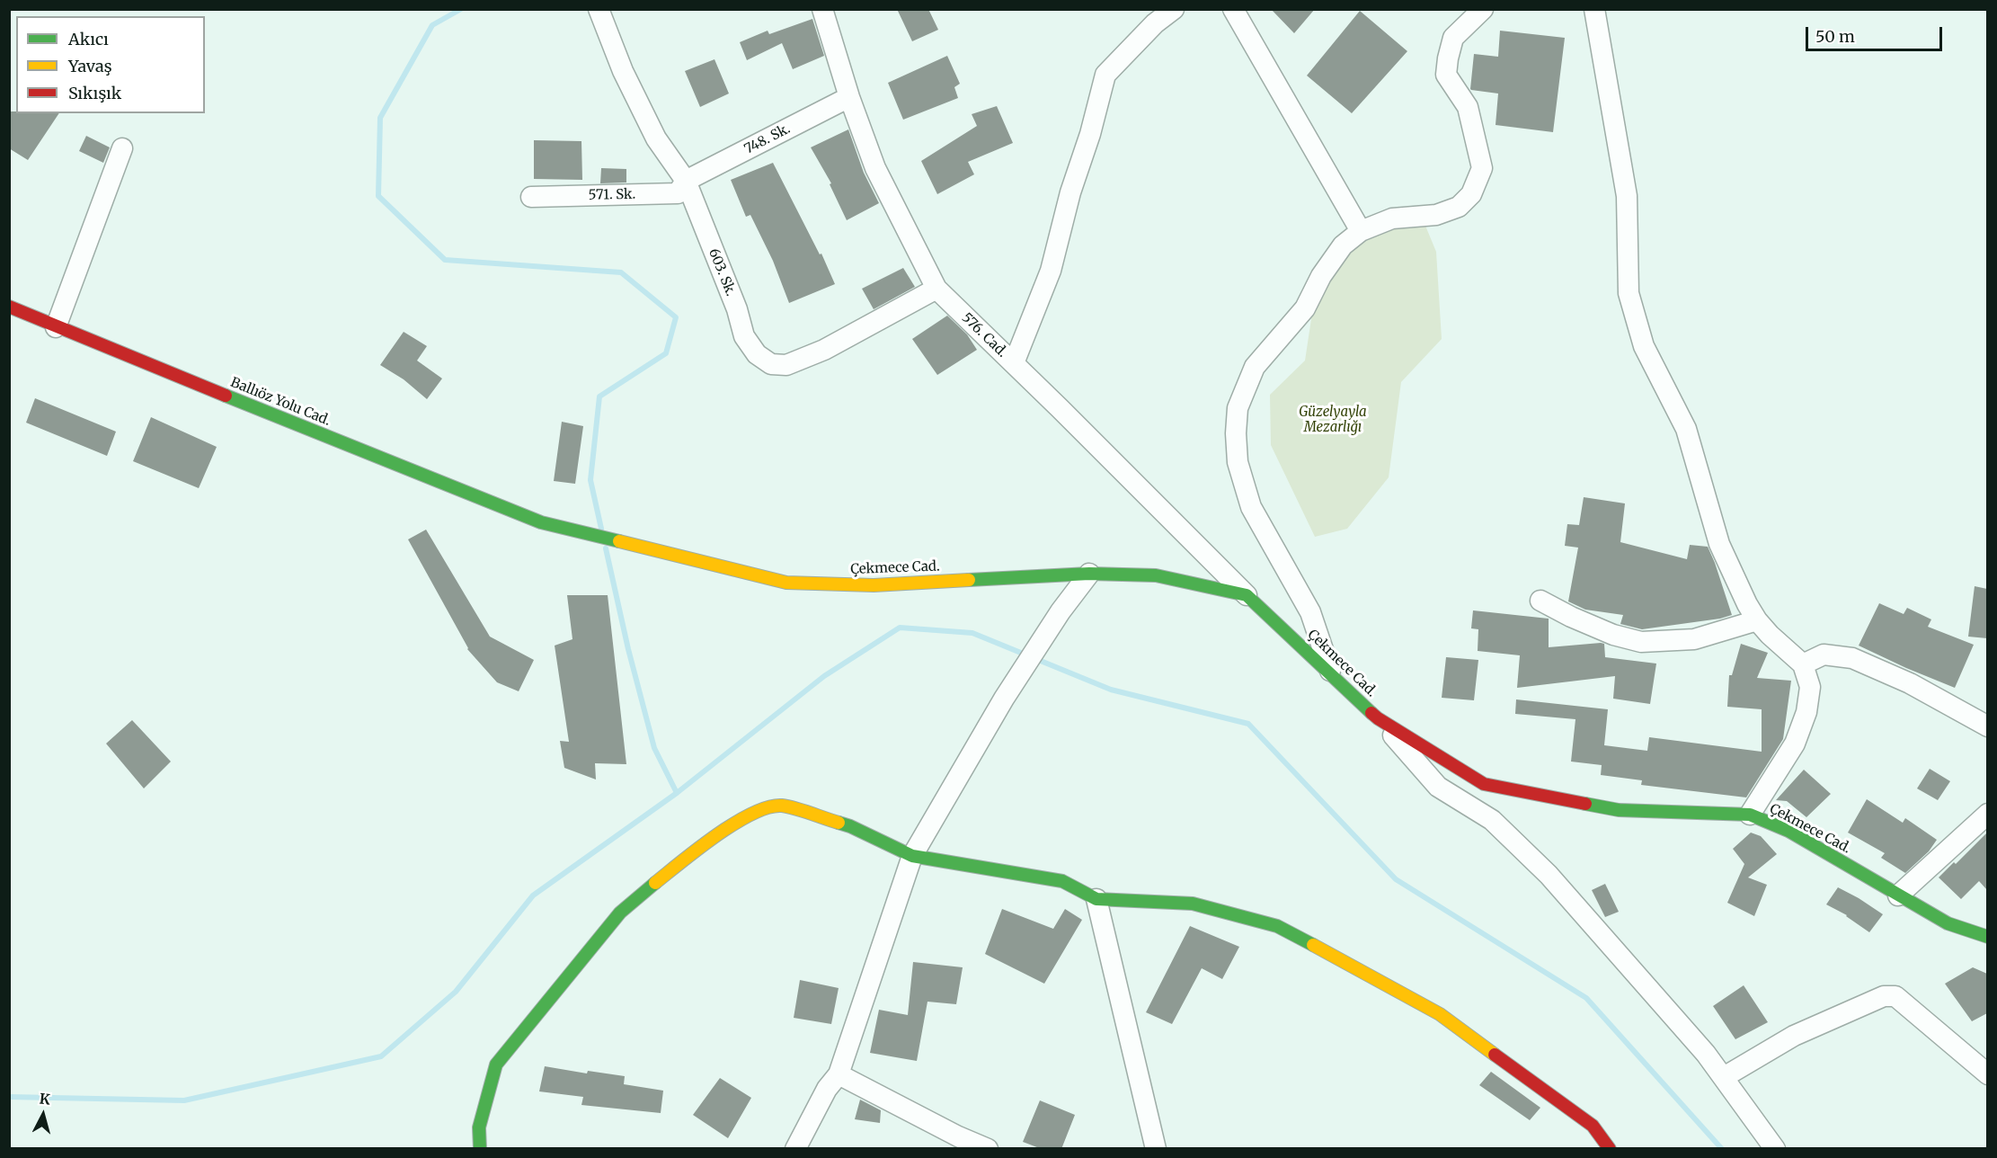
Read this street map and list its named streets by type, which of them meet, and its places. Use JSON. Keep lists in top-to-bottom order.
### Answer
{
  "streets": {
    "street": [
      "748. Sk.",
      "571. Sk.",
      "603. Sk.",
      "576. Cad.",
      "Ballıöz Yolu Cad.",
      "Çekmece Cad."
    ]
  },
  "crossings": [
    ["748. Sk.", "571. Sk."],
    ["748. Sk.", "603. Sk."],
    ["748. Sk.", "576. Cad."],
    ["571. Sk.", "603. Sk."],
    ["603. Sk.", "576. Cad."],
    ["576. Cad.", "Çekmece Cad."],
    ["Ballıöz Yolu Cad.", "Çekmece Cad."]
  ],
  "parks": ["Güzelyayla Mezarlığı"],
  "legend": ["Akıcı", "Yavaş", "Sıkışık"],
  "scale_bar": "50 m",
  "north": "top"
}
